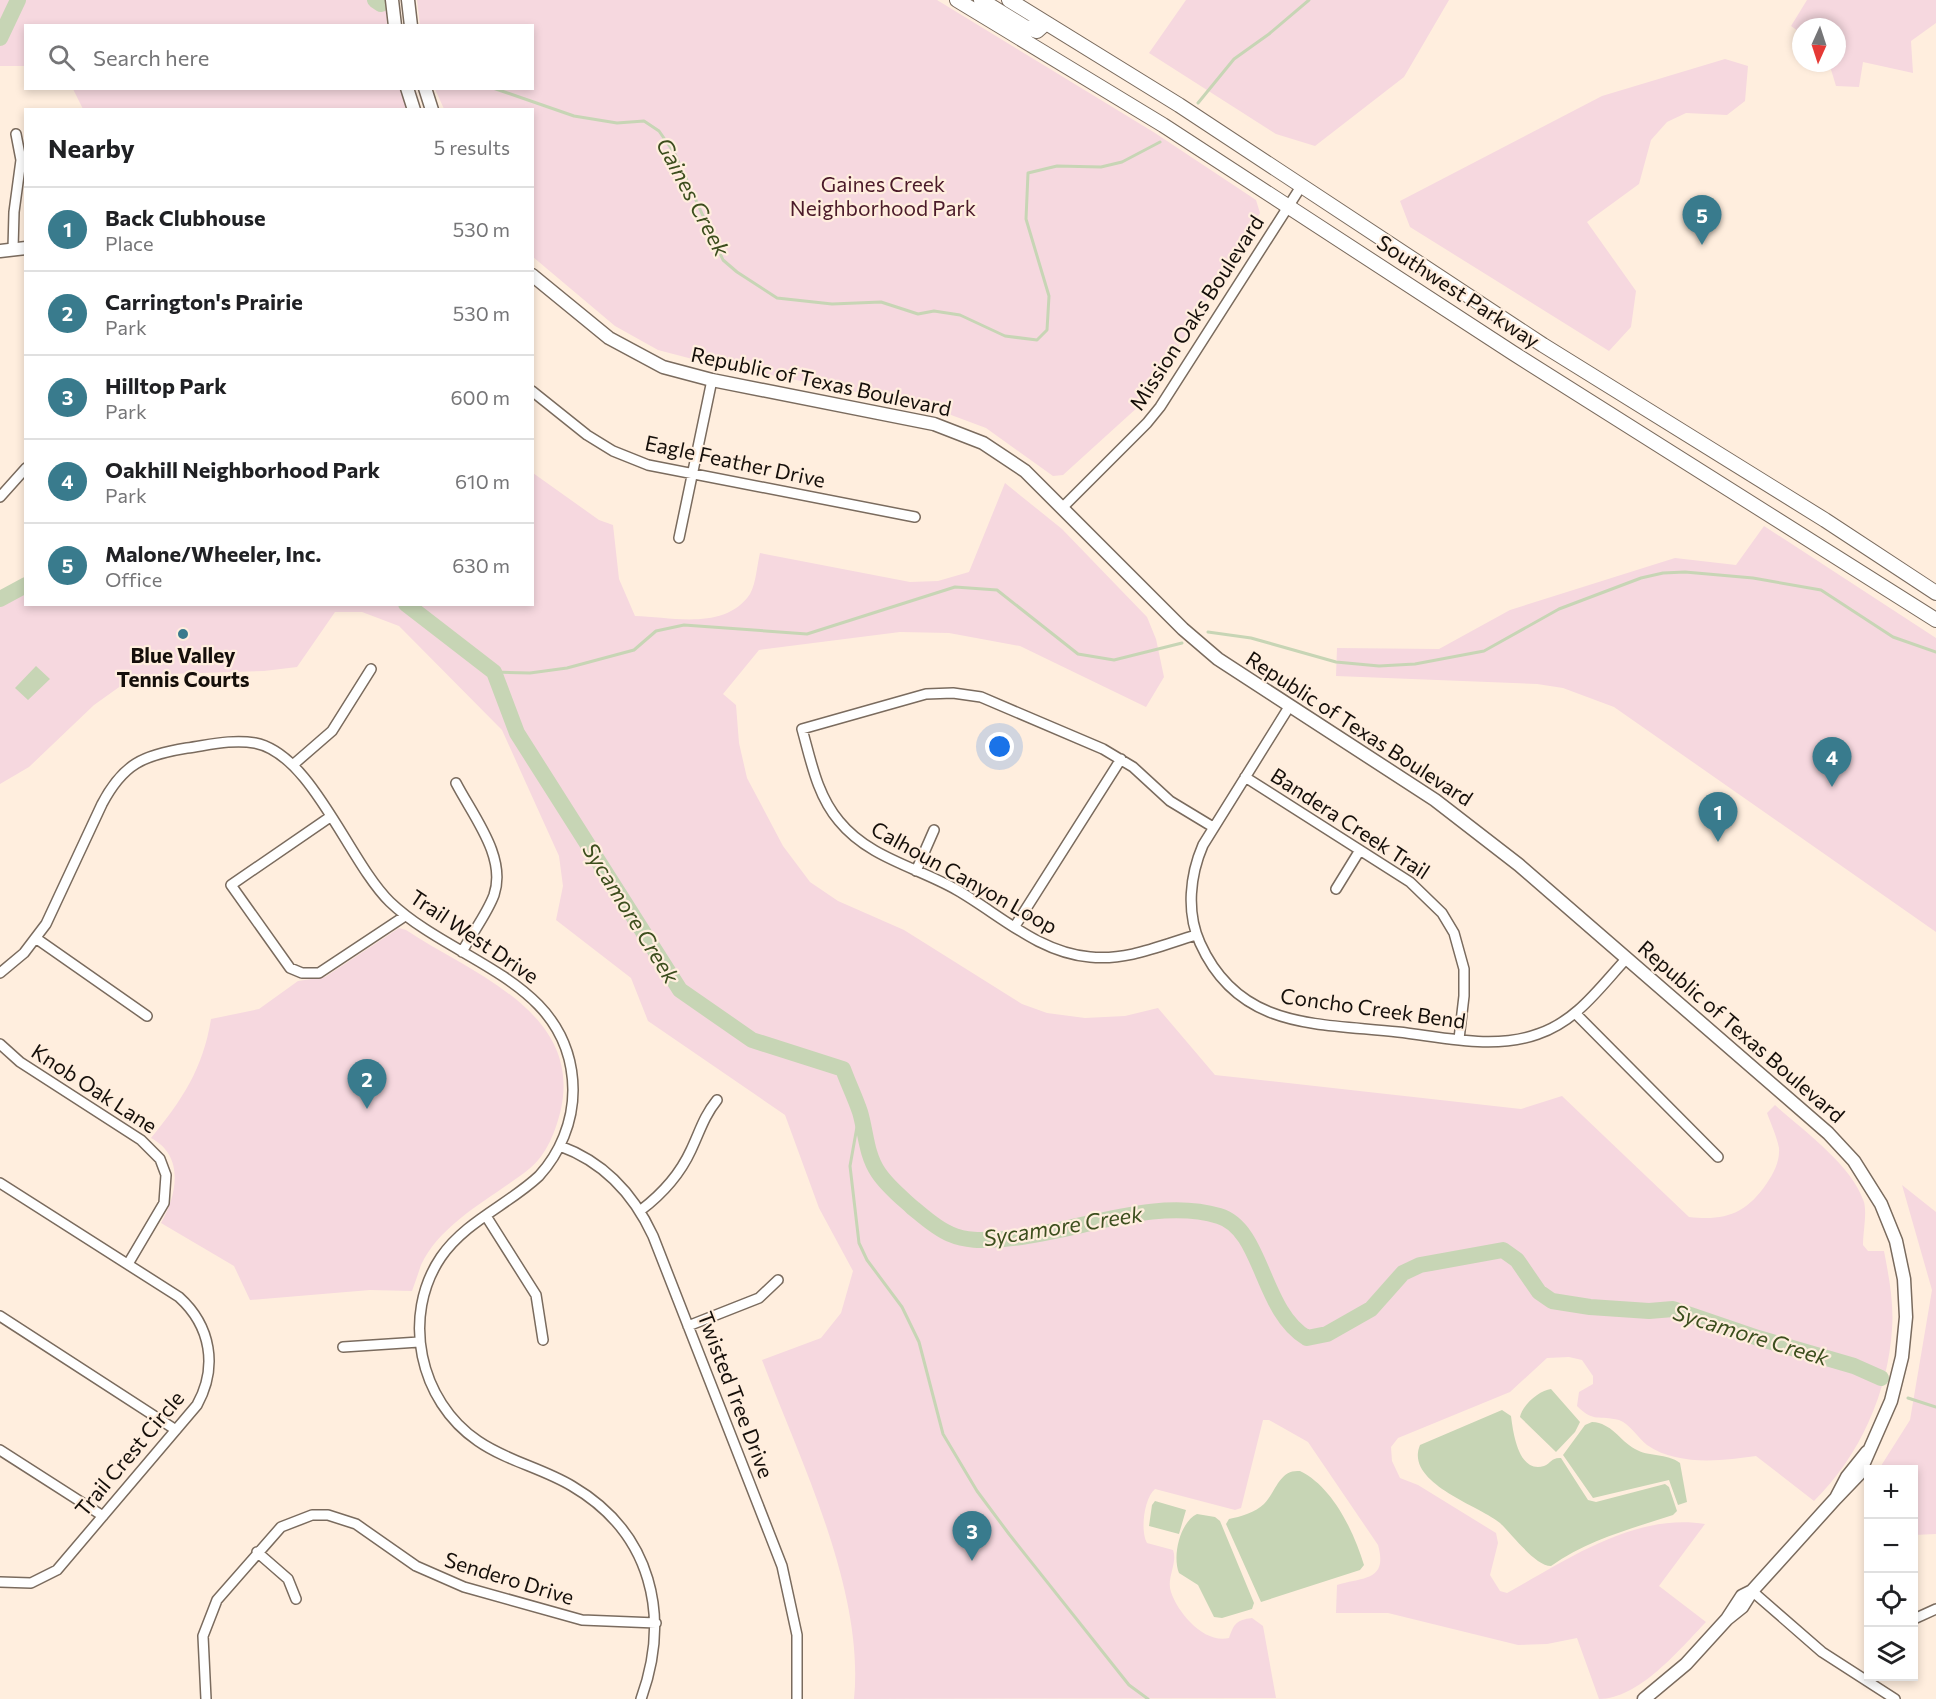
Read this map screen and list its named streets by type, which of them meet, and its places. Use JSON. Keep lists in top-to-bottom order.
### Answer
{
  "streets": {
    "main road": ["Southwest Parkway"],
    "street": [
      "Mission Oaks Boulevard",
      "Republic of Texas Boulevard",
      "Eagle Feather Drive",
      "Bandera Creek Trail",
      "Calhoun Canyon Loop",
      "Trail West Drive",
      "Concho Creek Bend",
      "Knob Oak Lane",
      "Twisted Tree Drive",
      "Trail Crest Circle",
      "Sendero Drive"
    ]
  },
  "crossings": [
    ["Southwest Parkway", "Mission Oaks Boulevard"],
    ["Mission Oaks Boulevard", "Republic of Texas Boulevard"],
    ["Republic of Texas Boulevard", "Concho Creek Bend"],
    ["Bandera Creek Trail", "Concho Creek Bend"],
    ["Calhoun Canyon Loop", "Concho Creek Bend"],
    ["Trail West Drive", "Twisted Tree Drive"],
    ["Trail West Drive", "Sendero Drive"],
    ["Knob Oak Lane", "Trail Crest Circle"]
  ],
  "water": ["Gaines Creek", "Sycamore Creek"],
  "parks": ["Gaines Creek Neighborhood Park"],
  "places": ["Blue Valley Tennis Courts"],
  "north": "bottom",
  "page": {
    "search": "Search here",
    "heading": ["Nearby", "5 results"],
    "list": [
      {
        "mark": "1",
        "name": "Back Clubhouse",
        "note": "Place",
        "value": "530 m"
      },
      {
        "mark": "2",
        "name": "Carrington's Prairie",
        "note": "Park",
        "value": "530 m"
      },
      {
        "mark": "3",
        "name": "Hilltop Park",
        "note": "Park",
        "value": "600 m"
      },
      {
        "mark": "4",
        "name": "Oakhill Neighborhood Park",
        "note": "Park",
        "value": "610 m"
      },
      {
        "mark": "5",
        "name": "Malone/Wheeler, Inc.",
        "note": "Office",
        "value": "630 m"
      }
    ],
    "pins": [
      "5",
      "4",
      "1",
      "2",
      "3"
    ],
    "map_buttons": ["+", "−"]
  }
}
